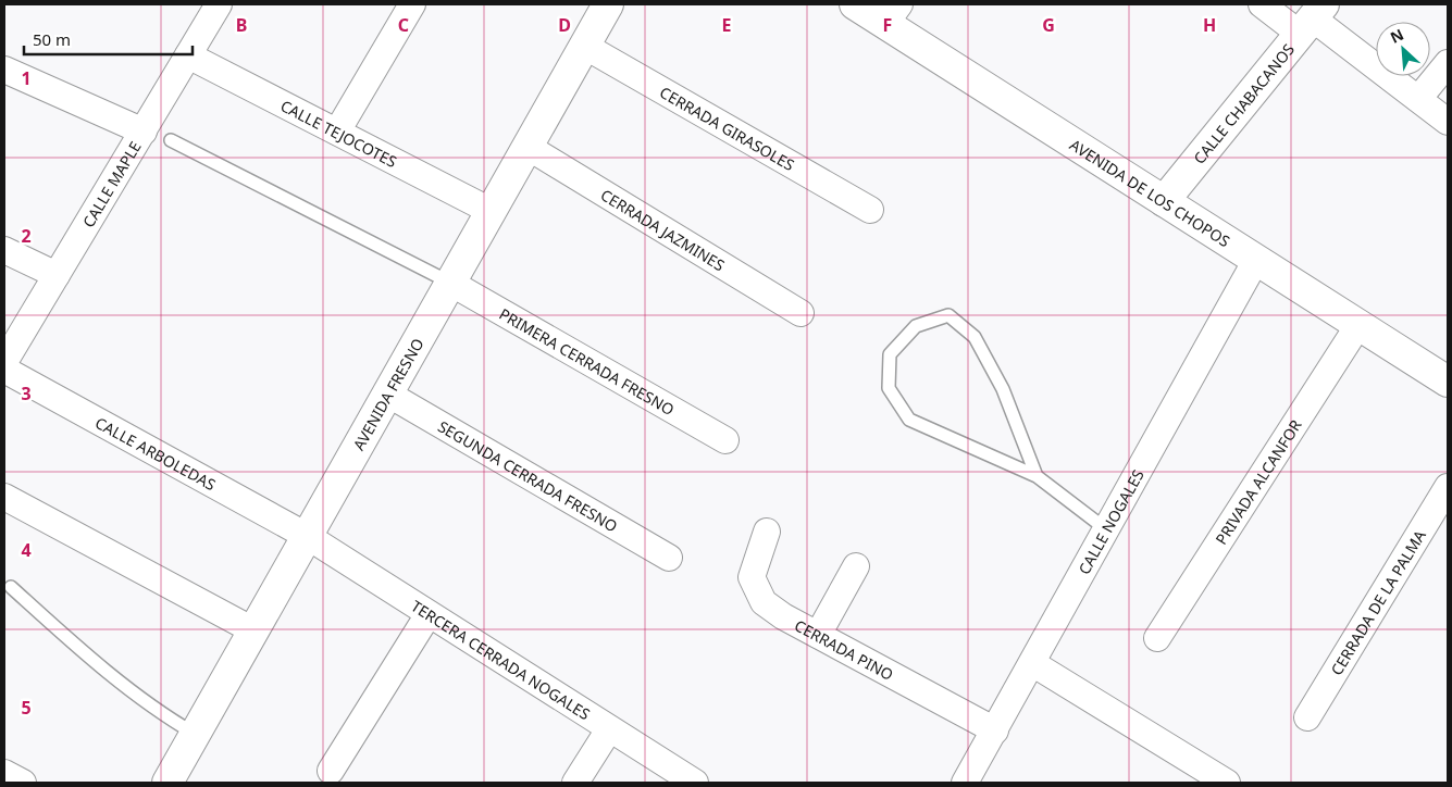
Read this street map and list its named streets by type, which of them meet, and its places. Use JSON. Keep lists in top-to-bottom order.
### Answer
{
  "streets": {
    "street": [
      "CALLE CHABACANOS",
      "CERRADA GIRASOLES",
      "CALLE TEJOCOTES",
      "CALLE MAPLE",
      "AVENIDA DE LOS CHOPOS",
      "CERRADA JAZMINES",
      "PRIMERA CERRADA FRESNO",
      "AVENIDA FRESNO",
      "CALLE ARBOLEDAS",
      "SEGUNDA CERRADA FRESNO",
      "PRIVADA ALCANFOR",
      "CALLE NOGALES",
      "CERRADA DE LA PALMA",
      "CERRADA PINO",
      "TERCERA CERRADA NOGALES"
    ]
  },
  "crossings": [
    ["CALLE CHABACANOS", "AVENIDA DE LOS CHOPOS"],
    ["CERRADA GIRASOLES", "AVENIDA FRESNO"],
    ["CALLE TEJOCOTES", "CALLE MAPLE"],
    ["CALLE TEJOCOTES", "AVENIDA FRESNO"],
    ["AVENIDA DE LOS CHOPOS", "PRIVADA ALCANFOR"],
    ["AVENIDA DE LOS CHOPOS", "CALLE NOGALES"],
    ["CERRADA JAZMINES", "AVENIDA FRESNO"],
    ["PRIMERA CERRADA FRESNO", "AVENIDA FRESNO"],
    ["AVENIDA FRESNO", "CALLE ARBOLEDAS"],
    ["AVENIDA FRESNO", "SEGUNDA CERRADA FRESNO"],
    ["AVENIDA FRESNO", "TERCERA CERRADA NOGALES"],
    ["CALLE ARBOLEDAS", "TERCERA CERRADA NOGALES"],
    ["CALLE NOGALES", "CERRADA PINO"]
  ],
  "scale_bar": "50 m",
  "north": "top left",
  "grid": {
    "columns": [
      "B",
      "C",
      "D",
      "E",
      "F",
      "G",
      "H"
    ],
    "rows": [
      "1",
      "2",
      "3",
      "4",
      "5"
    ]
  }
}
